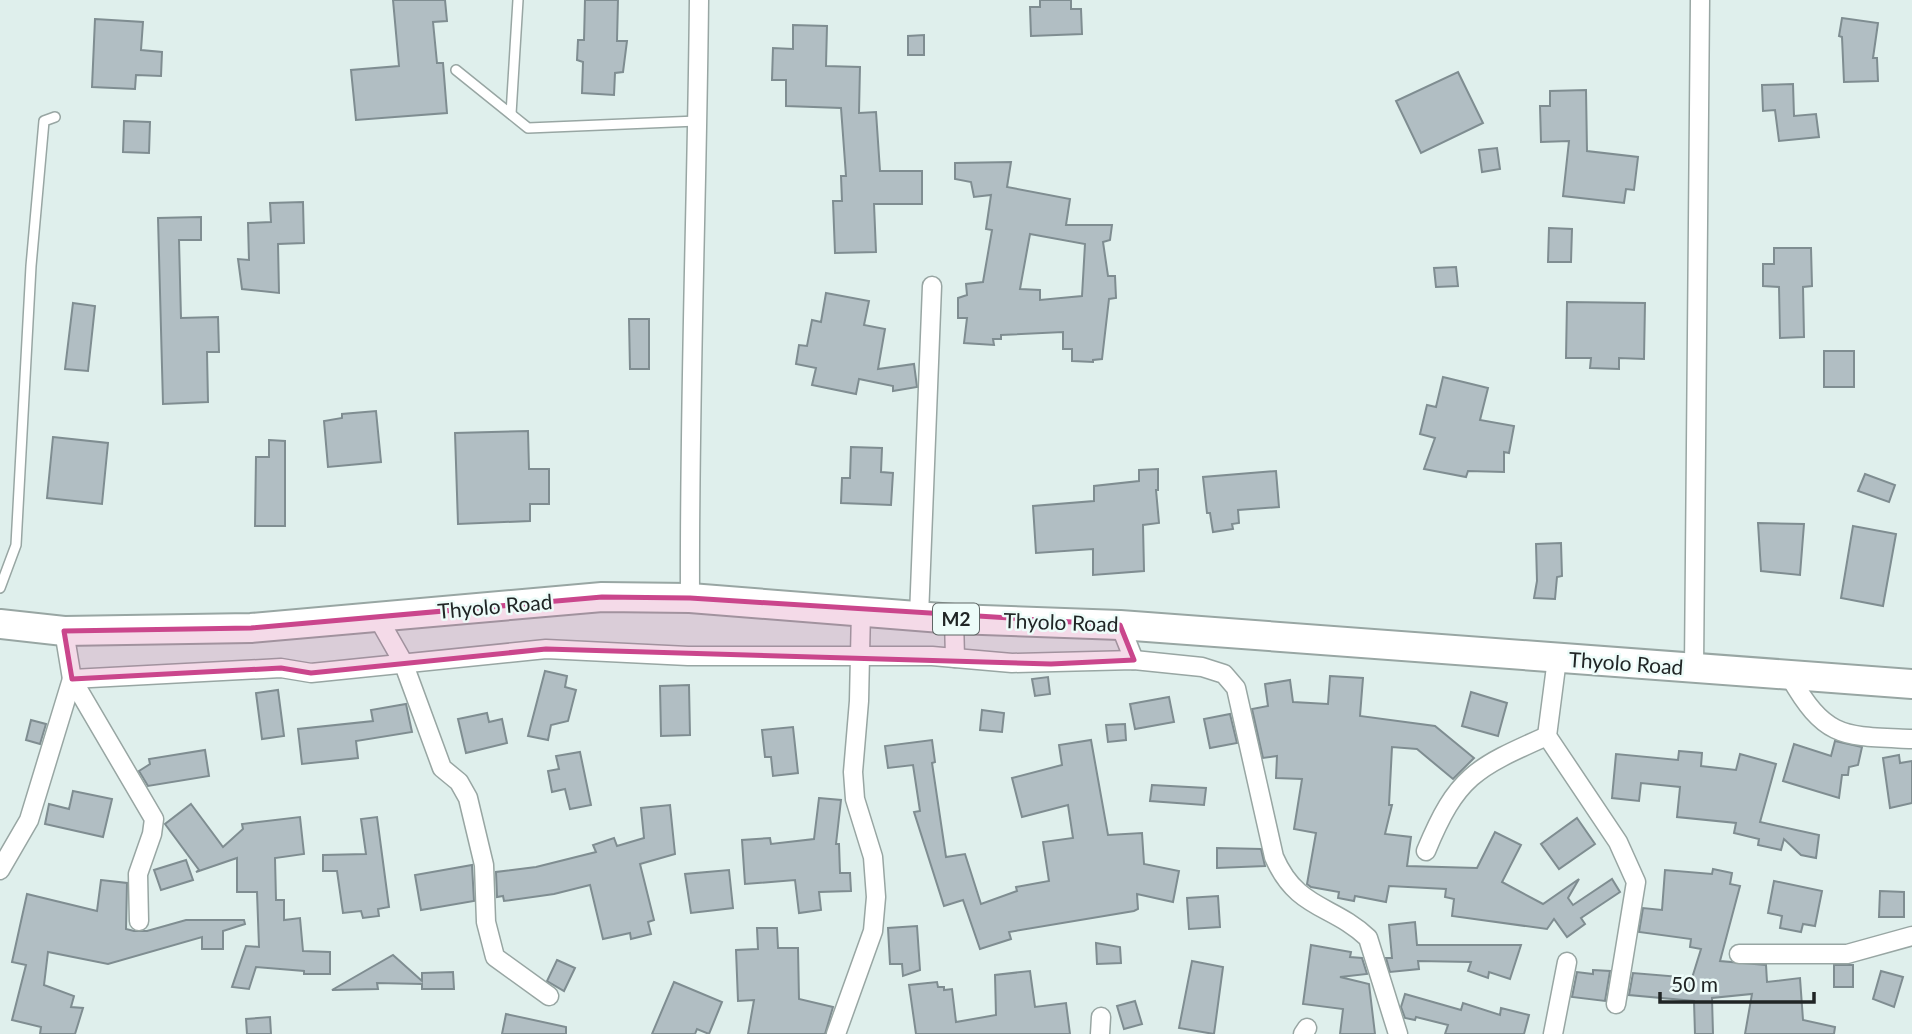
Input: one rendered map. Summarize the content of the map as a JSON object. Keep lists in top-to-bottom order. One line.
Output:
{"streets":{"highway":["Thyolo Road","M2"]},"scale_bar":"50 m"}
